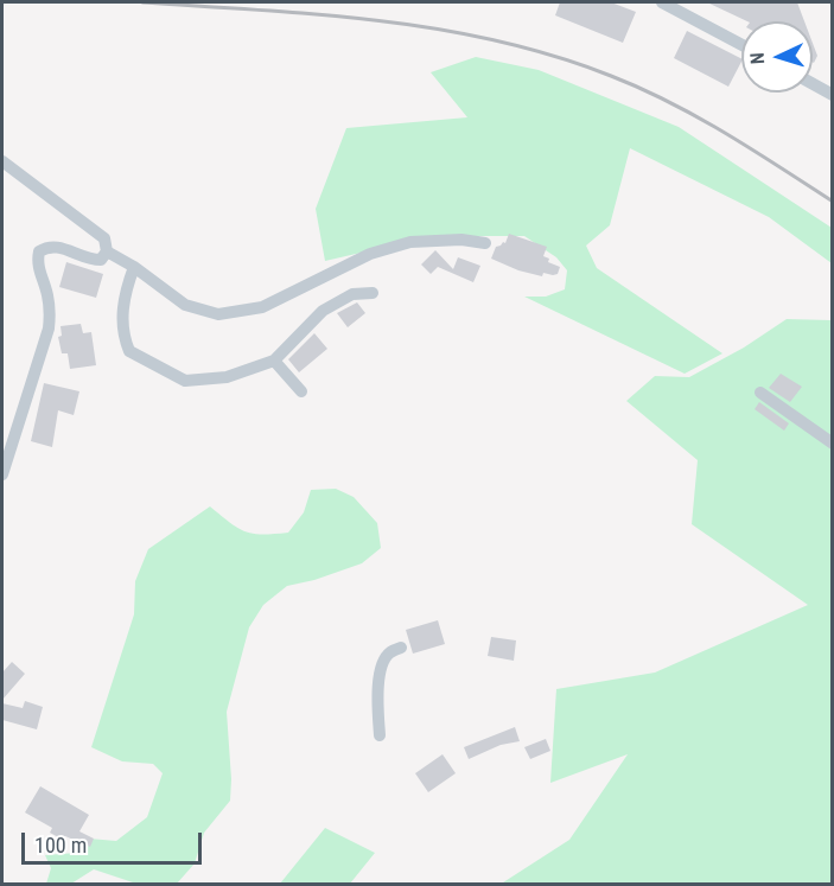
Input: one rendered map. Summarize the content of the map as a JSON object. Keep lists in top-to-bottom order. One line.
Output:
{"scale_bar":"100 m","north":"left"}
